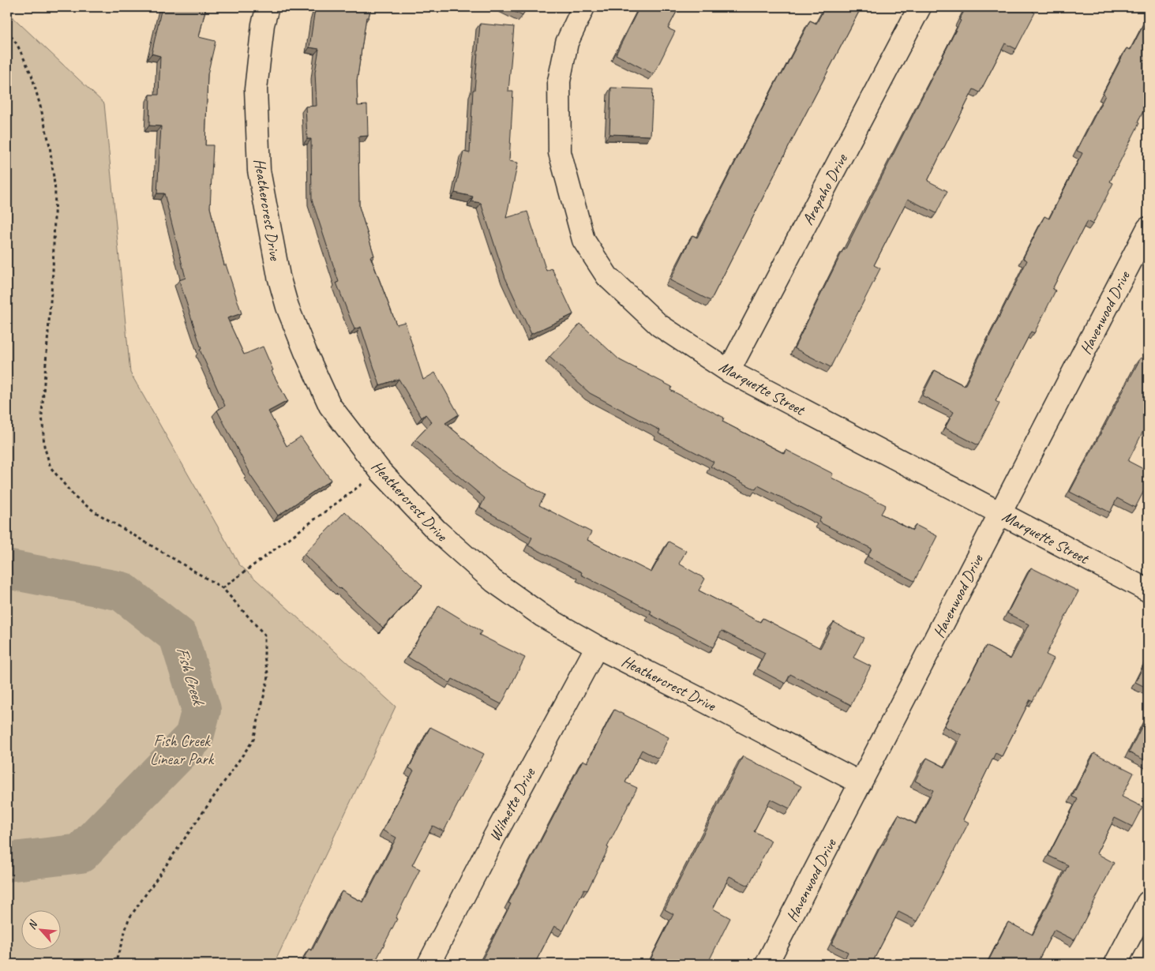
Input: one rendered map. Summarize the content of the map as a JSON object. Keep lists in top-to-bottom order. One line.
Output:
{"streets":{"street":["Arapaho Drive","Heathercrest Drive","Havenwood Drive","Marquette Street","Wilmette Drive"]},"crossings":[["Arapaho Drive","Marquette Street"],["Heathercrest Drive","Havenwood Drive"],["Heathercrest Drive","Wilmette Drive"],["Havenwood Drive","Marquette Street"]],"water":["Fish Creek"],"parks":["Fish Creek Linear Park"],"north":"top left"}
